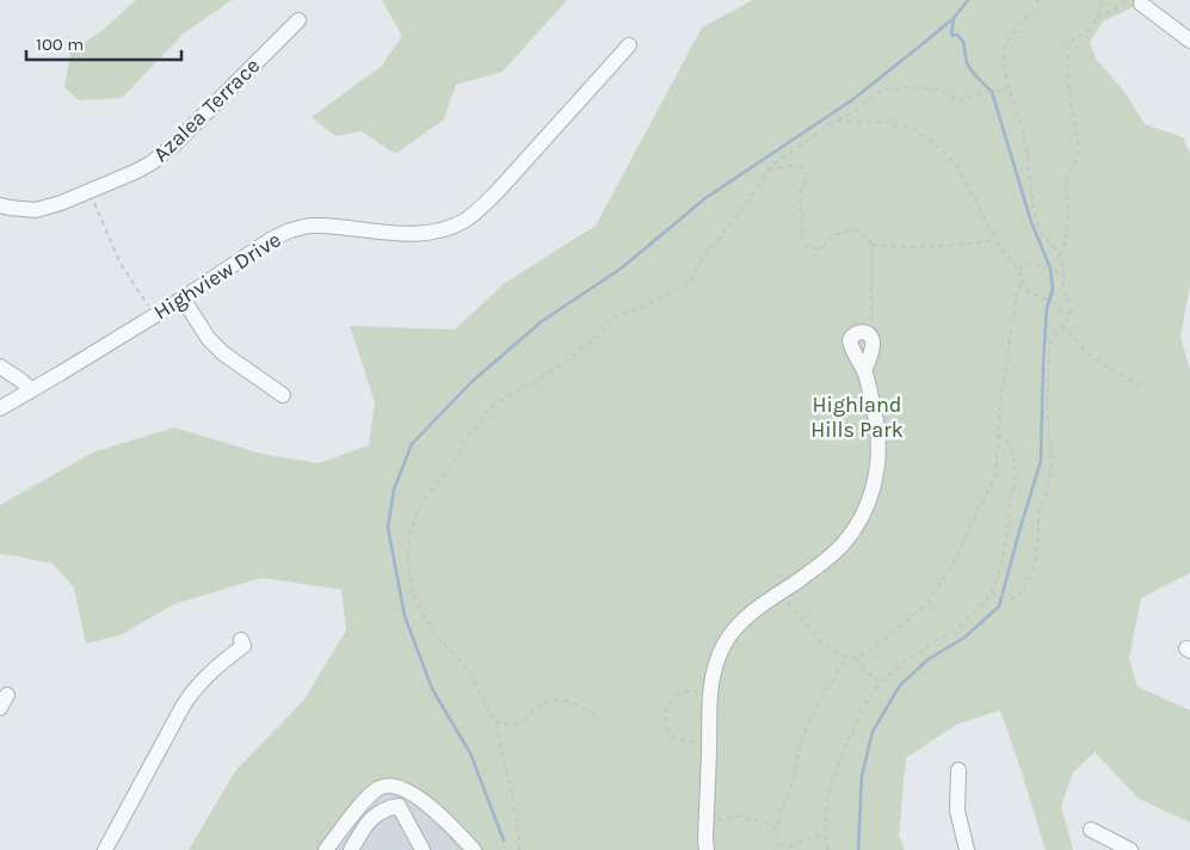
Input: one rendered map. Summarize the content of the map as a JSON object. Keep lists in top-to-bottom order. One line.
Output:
{"streets":{"street":["Azalea Terrace","Highview Drive"]},"parks":["Highland Hills Park"],"scale_bar":"100 m"}
